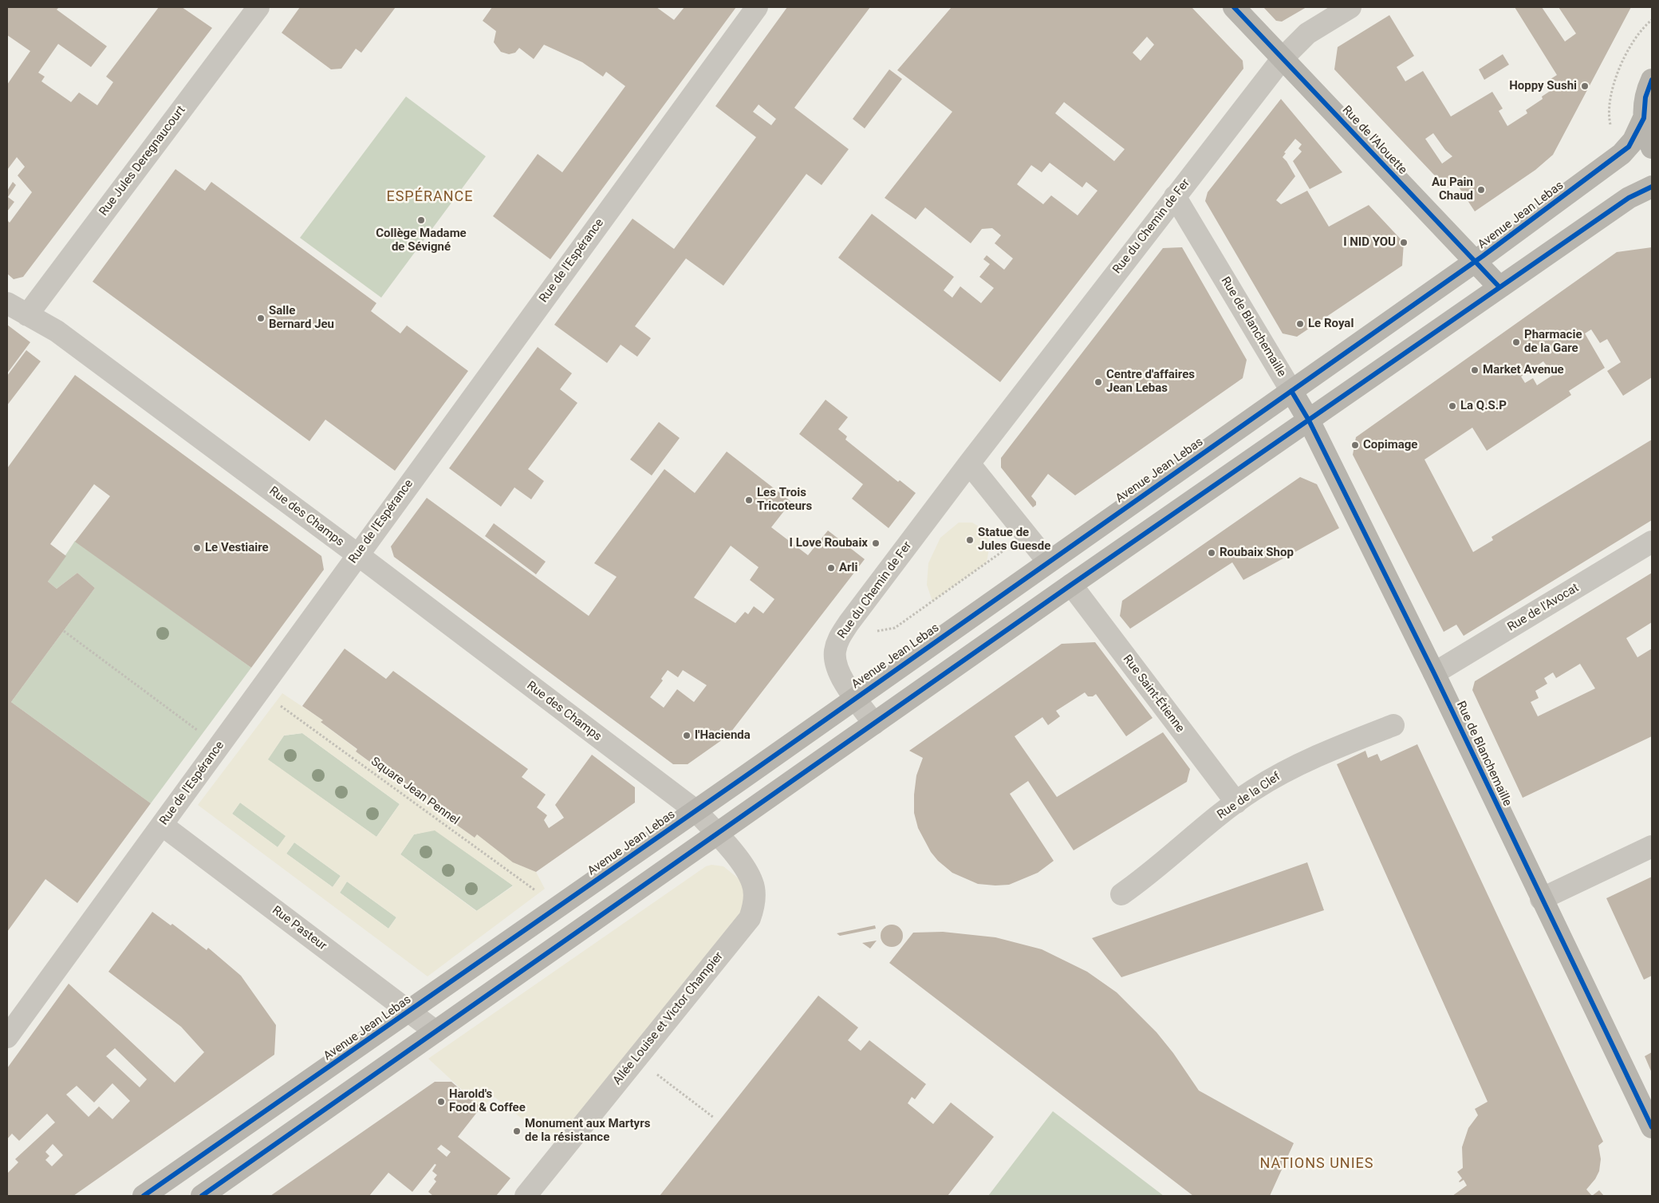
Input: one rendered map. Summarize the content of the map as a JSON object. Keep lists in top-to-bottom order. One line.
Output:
{"streets":{"main road":["Rue de l'Alouette","Avenue Jean Lebas","Rue de Blanchemaille"],"street":["Rue Jules Deregnaucourt","Rue du Chemin de Fer","Rue de l'Espérance","Rue des Champs","Rue de l'Avocat","Rue Saint-Étienne","Rue de la Clef","Rue Pasteur","Allée Louise et Victor Champier"],"path":["Square Jean Pennel"]},"crossings":[["Rue de l'Alouette","Avenue Jean Lebas"],["Rue de l'Alouette","Rue du Chemin de Fer"],["Rue Jules Deregnaucourt","Rue des Champs"],["Avenue Jean Lebas","Rue du Chemin de Fer"],["Avenue Jean Lebas","Rue de Blanchemaille"],["Avenue Jean Lebas","Rue des Champs"],["Avenue Jean Lebas","Square Jean Pennel"],["Avenue Jean Lebas","Rue Pasteur"],["Rue du Chemin de Fer","Rue de Blanchemaille"],["Rue de l'Espérance","Rue des Champs"],["Rue de l'Espérance","Square Jean Pennel"],["Rue de l'Espérance","Rue Pasteur"],["Rue de Blanchemaille","Rue de l'Avocat"],["Rue des Champs","Allée Louise et Victor Champier"],["Rue Saint-Étienne","Rue de la Clef"]],"districts":["ESPÉRANCE","NATIONS UNIES"],"places":["Hoppy Sushi","Au Pain Chaud","Collège Madame de Sévigné","I NID YOU","Salle Bernard Jeu","Le Royal","Pharmacie de la Gare","Market Avenue","Centre d'affaires Jean Lebas","La Q.S.P","Copimage","Les Trois Tricoteurs","Statue de Jules Guesde","I Love Roubaix","Le Vestiaire","Roubaix Shop","Arli","l'Hacienda","Harold's Food & Coffee","Monument aux Martyrs de la résistance"]}
